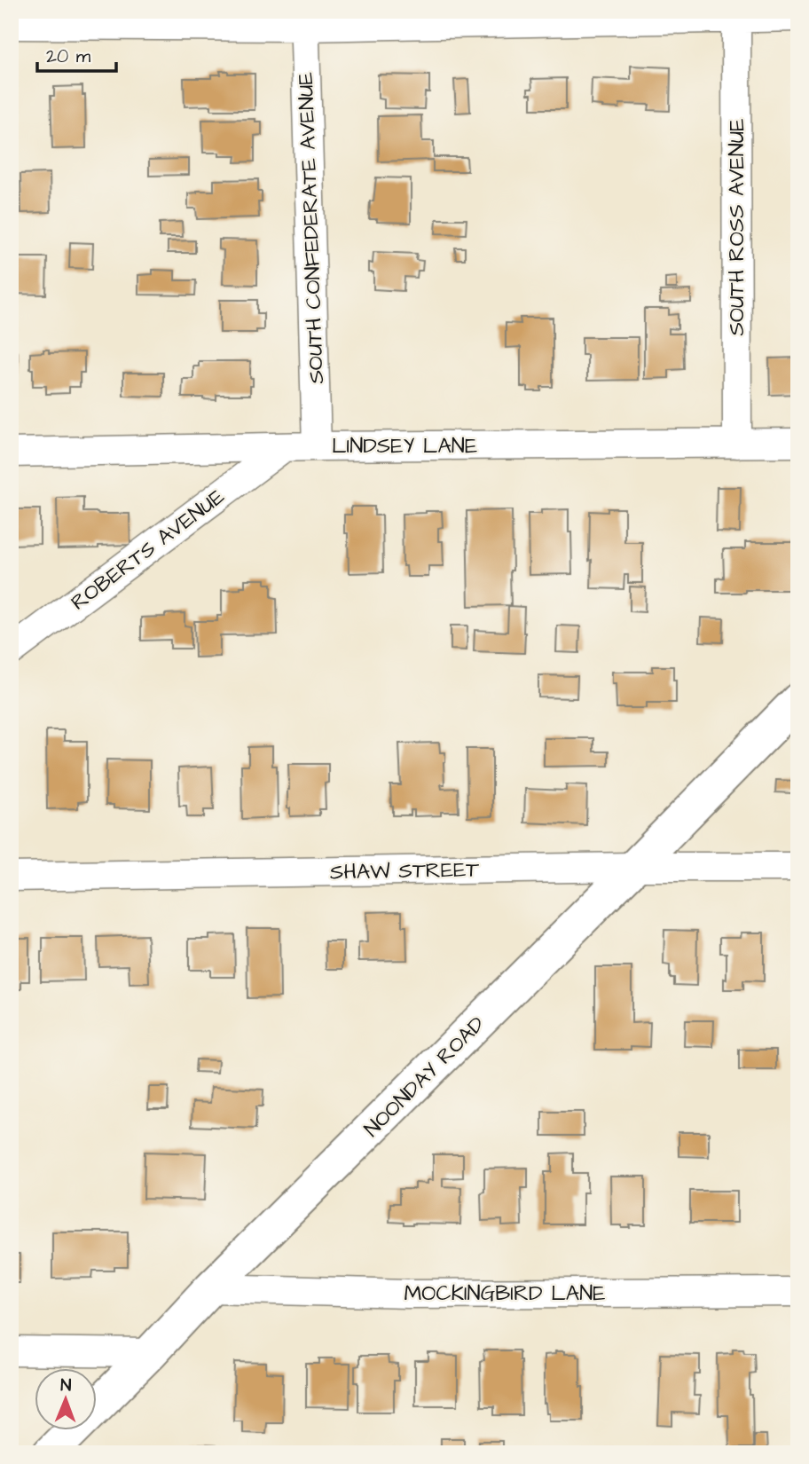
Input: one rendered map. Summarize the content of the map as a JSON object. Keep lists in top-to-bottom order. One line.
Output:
{"streets":{"street":["SOUTH ROSS AVENUE","SOUTH CONFEDERATE AVENUE","LINDSEY LANE","ROBERTS AVENUE","SHAW STREET","NOONDAY ROAD","MOCKINGBIRD LANE"]},"crossings":[["SOUTH ROSS AVENUE","LINDSEY LANE"],["SOUTH CONFEDERATE AVENUE","LINDSEY LANE"],["LINDSEY LANE","ROBERTS AVENUE"],["SHAW STREET","NOONDAY ROAD"],["NOONDAY ROAD","MOCKINGBIRD LANE"]],"scale_bar":"20 m","north":"top"}
